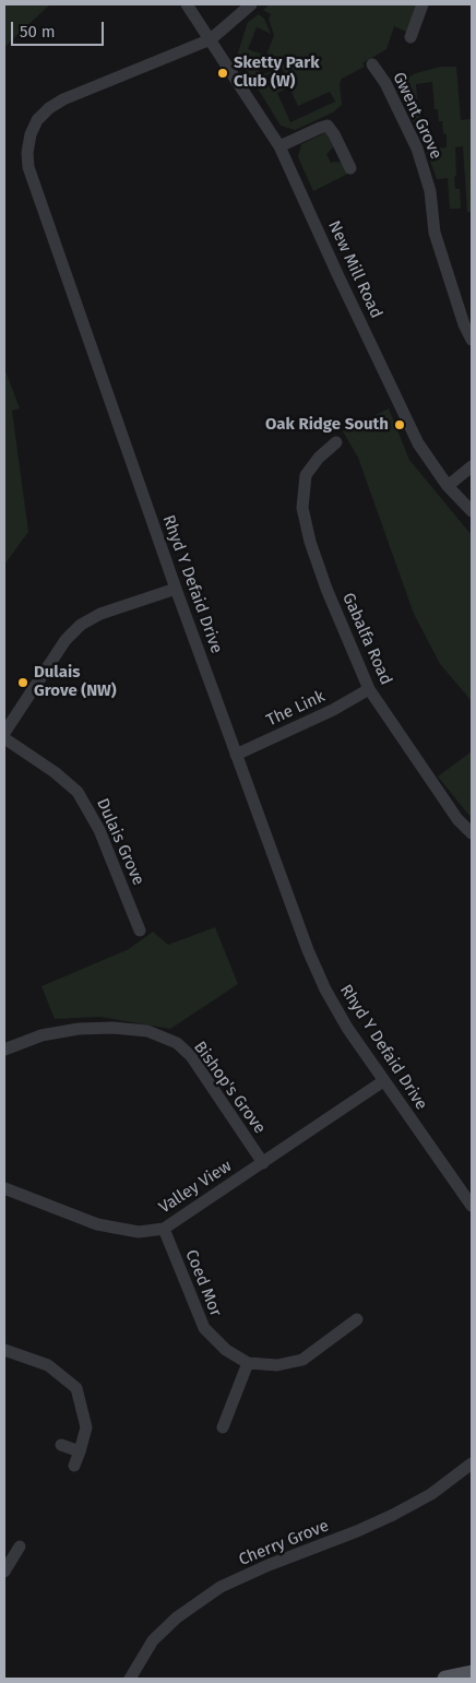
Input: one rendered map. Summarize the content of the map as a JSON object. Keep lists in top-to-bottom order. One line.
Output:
{"streets":{"street":["Gwent Grove","New Mill Road","Rhyd Y Defaid Drive","Gabalfa Road","The Link","Dulais Grove","Bishop's Grove","Valley View","Coed Mor","Cherry Grove"]},"crossings":[["New Mill Road","Rhyd Y Defaid Drive"],["Rhyd Y Defaid Drive","The Link"],["Rhyd Y Defaid Drive","Valley View"],["Gabalfa Road","The Link"],["Bishop's Grove","Valley View"],["Valley View","Coed Mor"]],"places":["Sketty Park Club (W)","Oak Ridge South","Dulais Grove (NW)"],"scale_bar":"50 m"}
